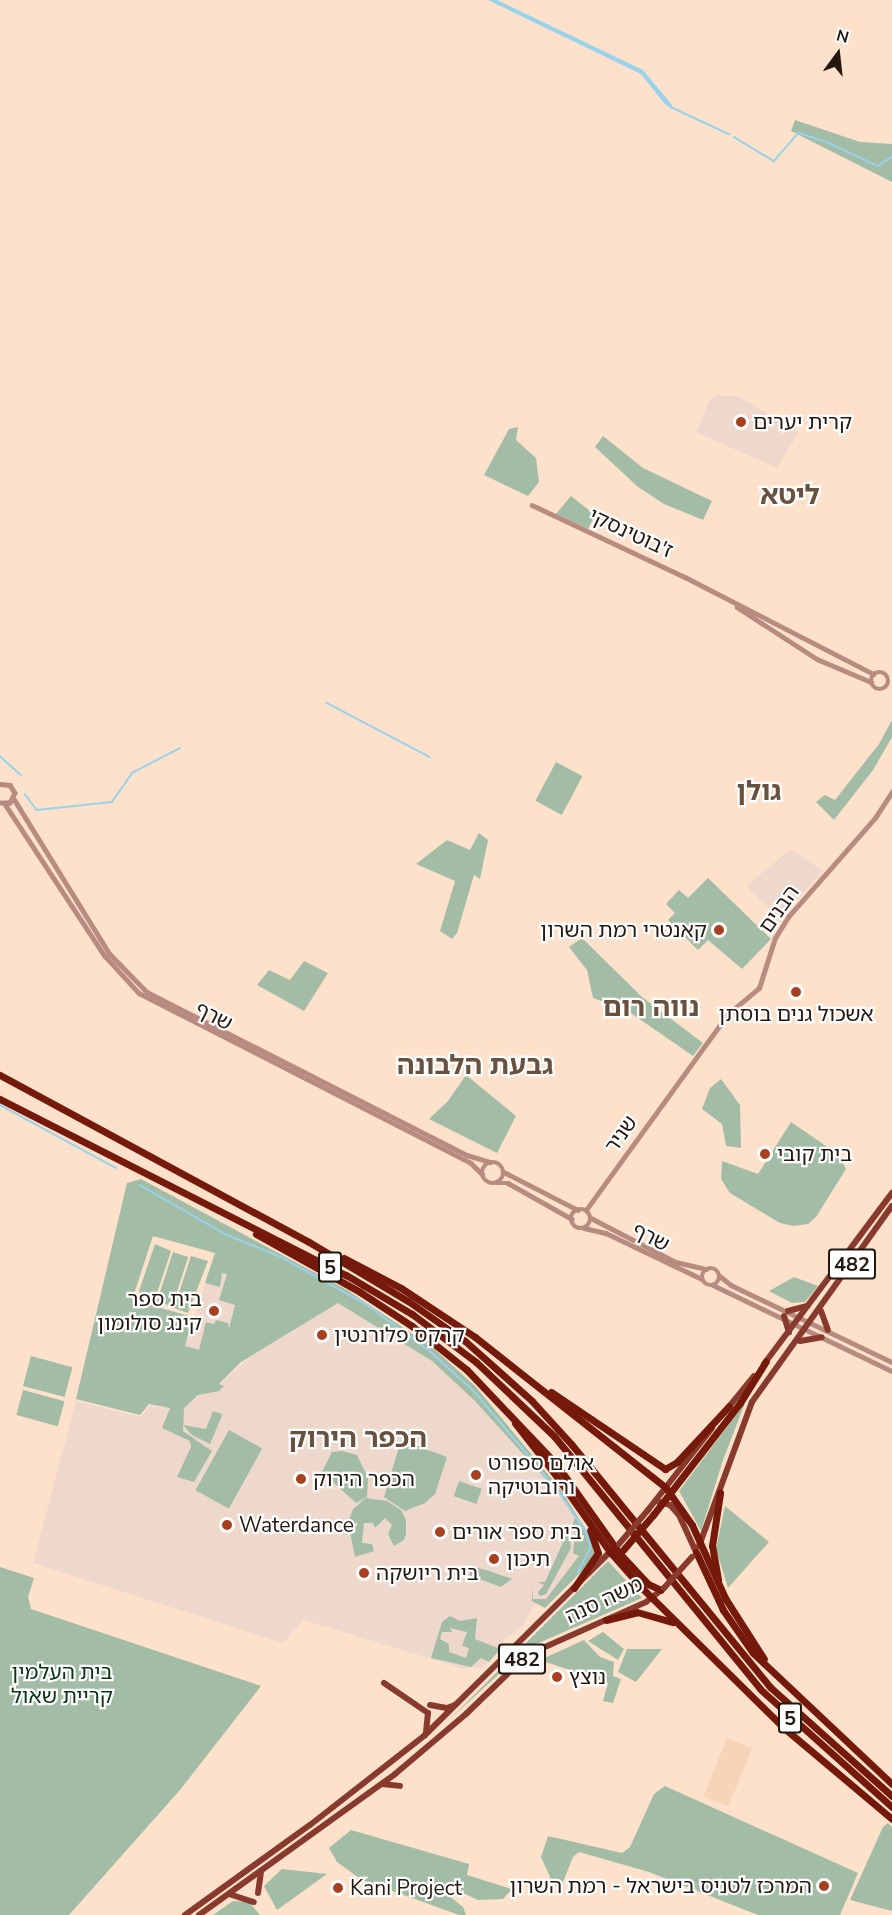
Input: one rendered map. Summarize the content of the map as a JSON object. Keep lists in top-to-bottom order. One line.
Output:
{"streets":{"highway":["5"],"main road":["482","משה סנה"],"street":["ז'בוטינסקי","הבנים","שרף","שניר"]},"crossings":[["הבנים","שניר"],["שרף","שניר"],["482","משה סנה"]],"districts":["ליטא","גולן","נווה רום","גבעת הלבונה","הכפר הירוק"],"parks":["בית העלמין קריית שאול"],"places":["קרית יערים","קאנטרי רמת השרון","אשכול גנים בוסתן","בית קובי","בית ספר קינג סולומון","קרקס פלורנטין","אולם ספורט ורובוטיקה","הכפר הירוק","Waterdance","בית ספר אורים","תיכון","בית ריושקה","נוצץ","המרכז לטניס בישראל - רמת השרון","Kani Project"],"north":"top"}
